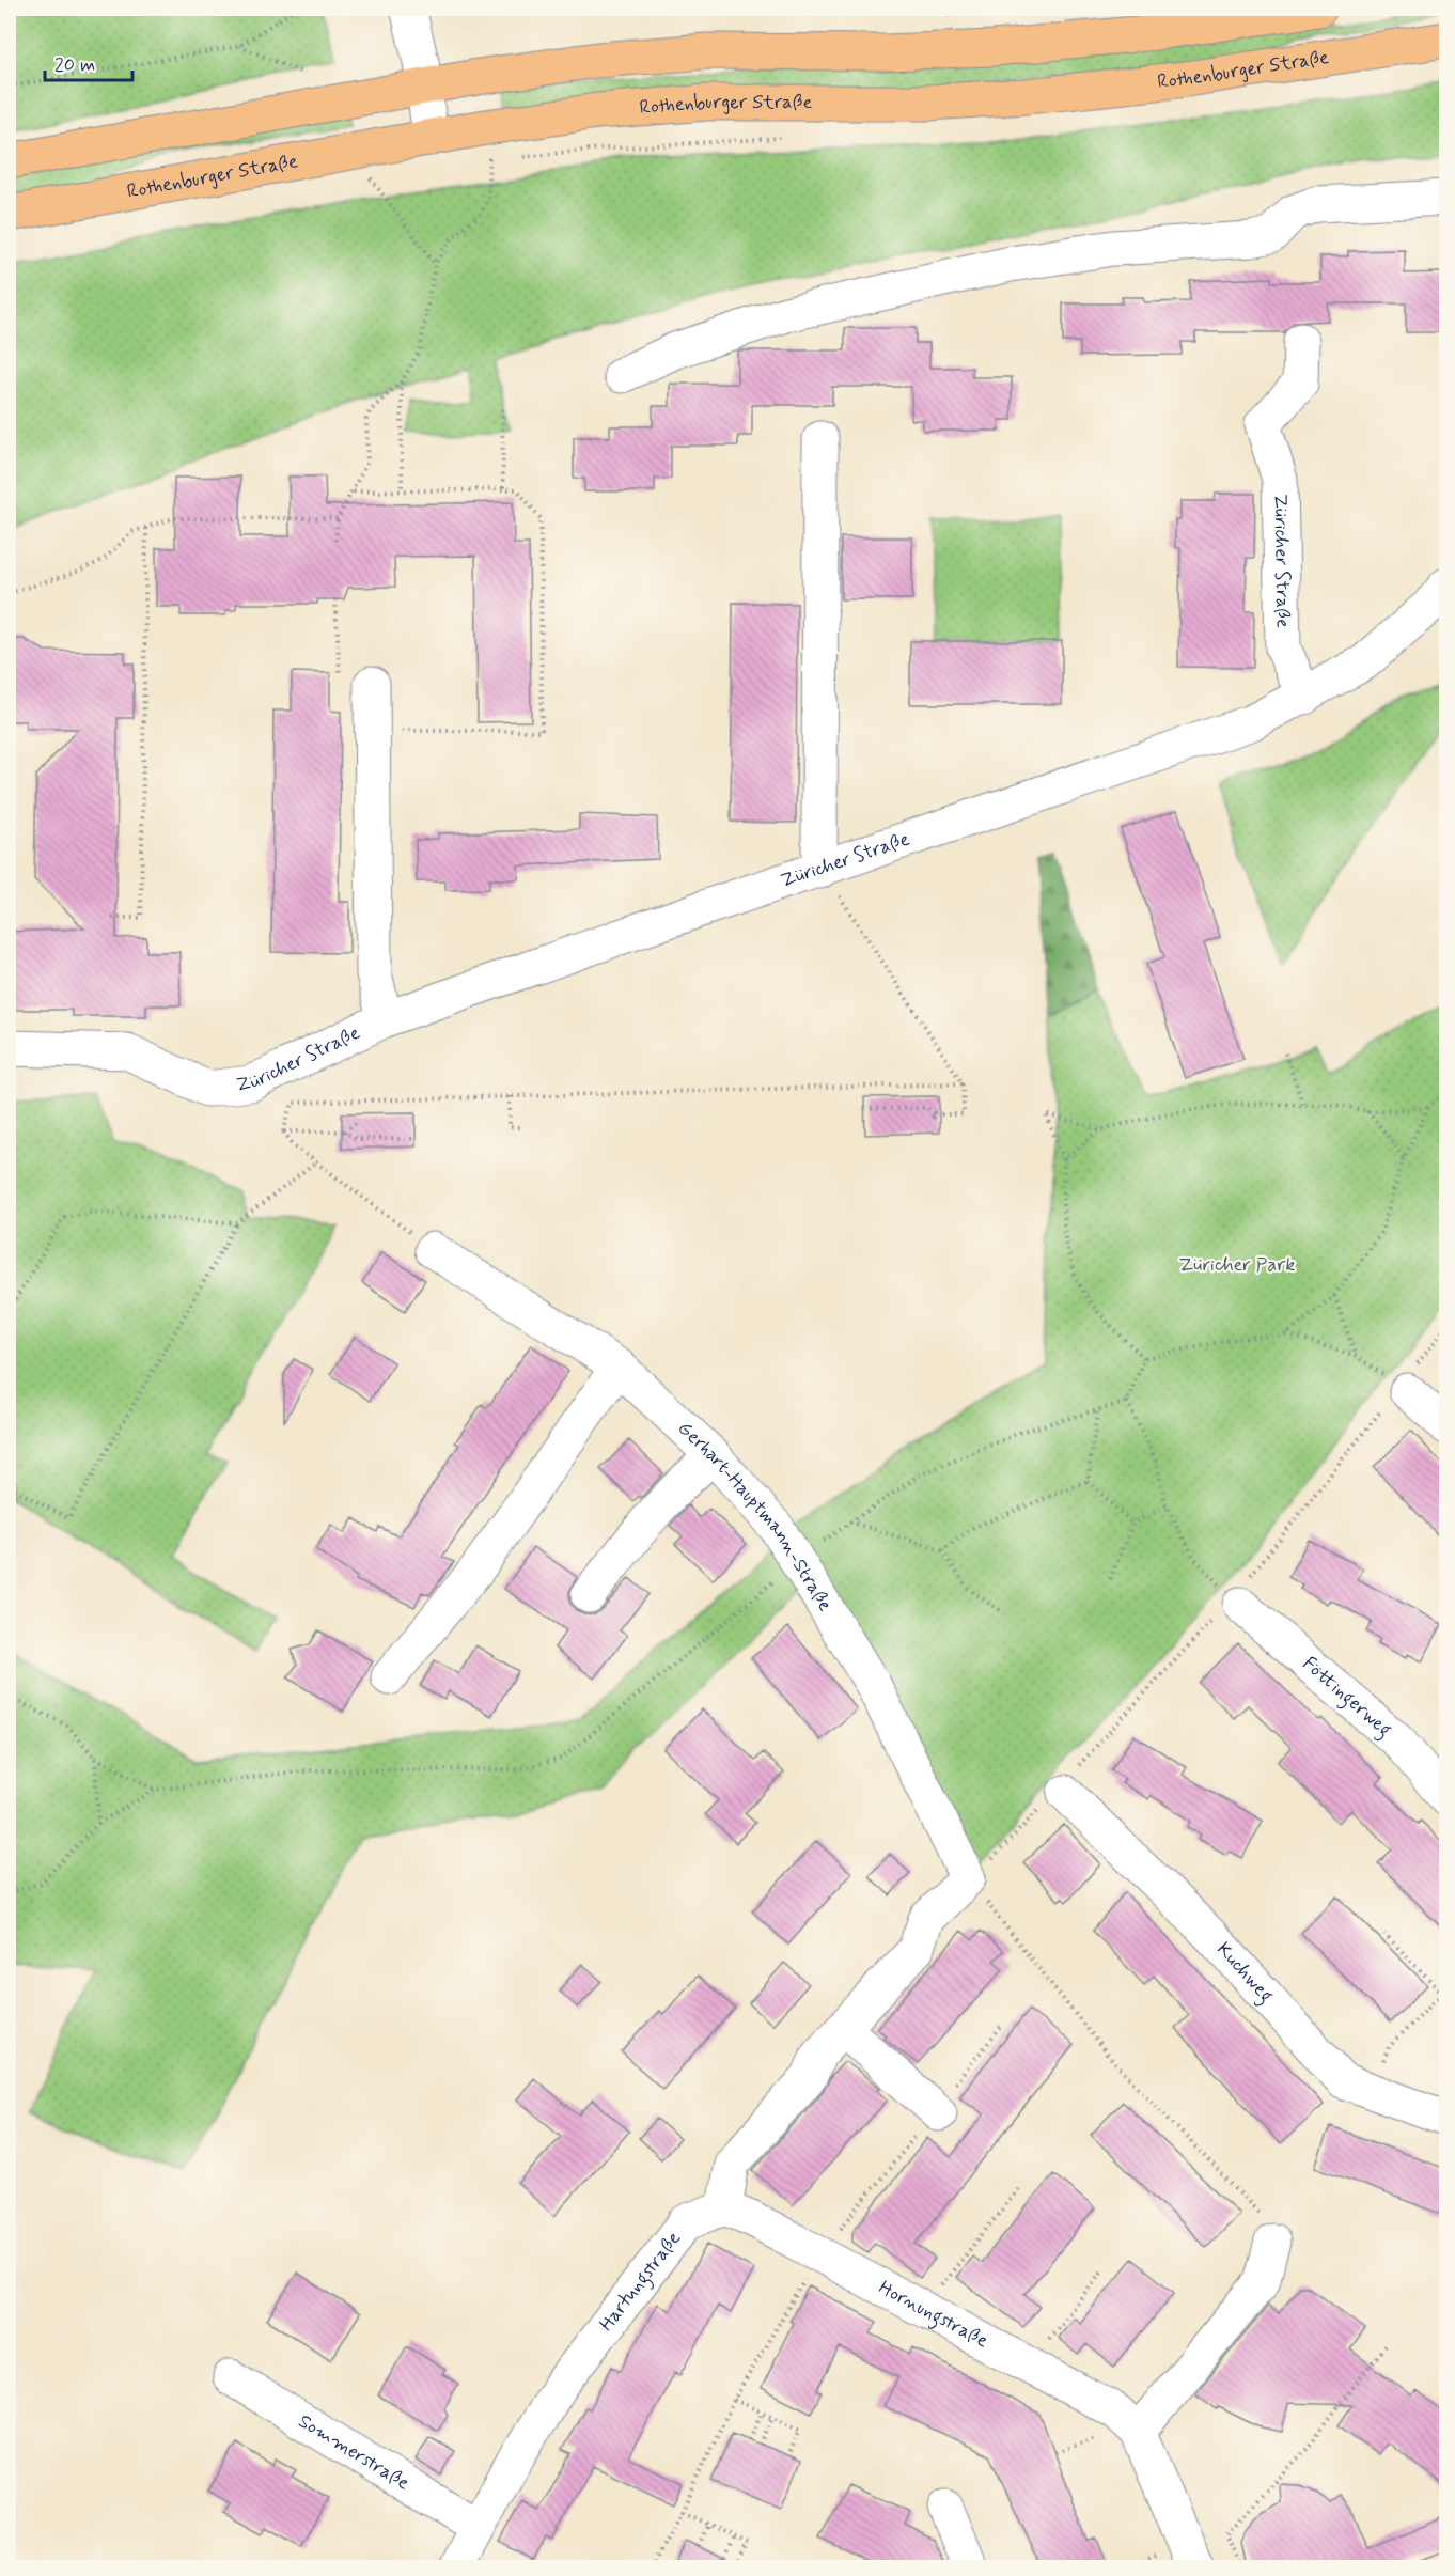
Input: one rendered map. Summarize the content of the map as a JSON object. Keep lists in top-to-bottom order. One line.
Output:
{"streets":{"main road":["Rothenburger Straße"],"street":["Züricher Straße","Gerhart-Hauptmann-Straße","Föttingerweg","Kuchweg","Hartungstraße","Hornungstraße","Sommerstraße"]},"crossings":[["Hartungstraße","Hornungstraße"],["Hartungstraße","Sommerstraße"]],"parks":["Züricher Park"],"scale_bar":"20 m"}
